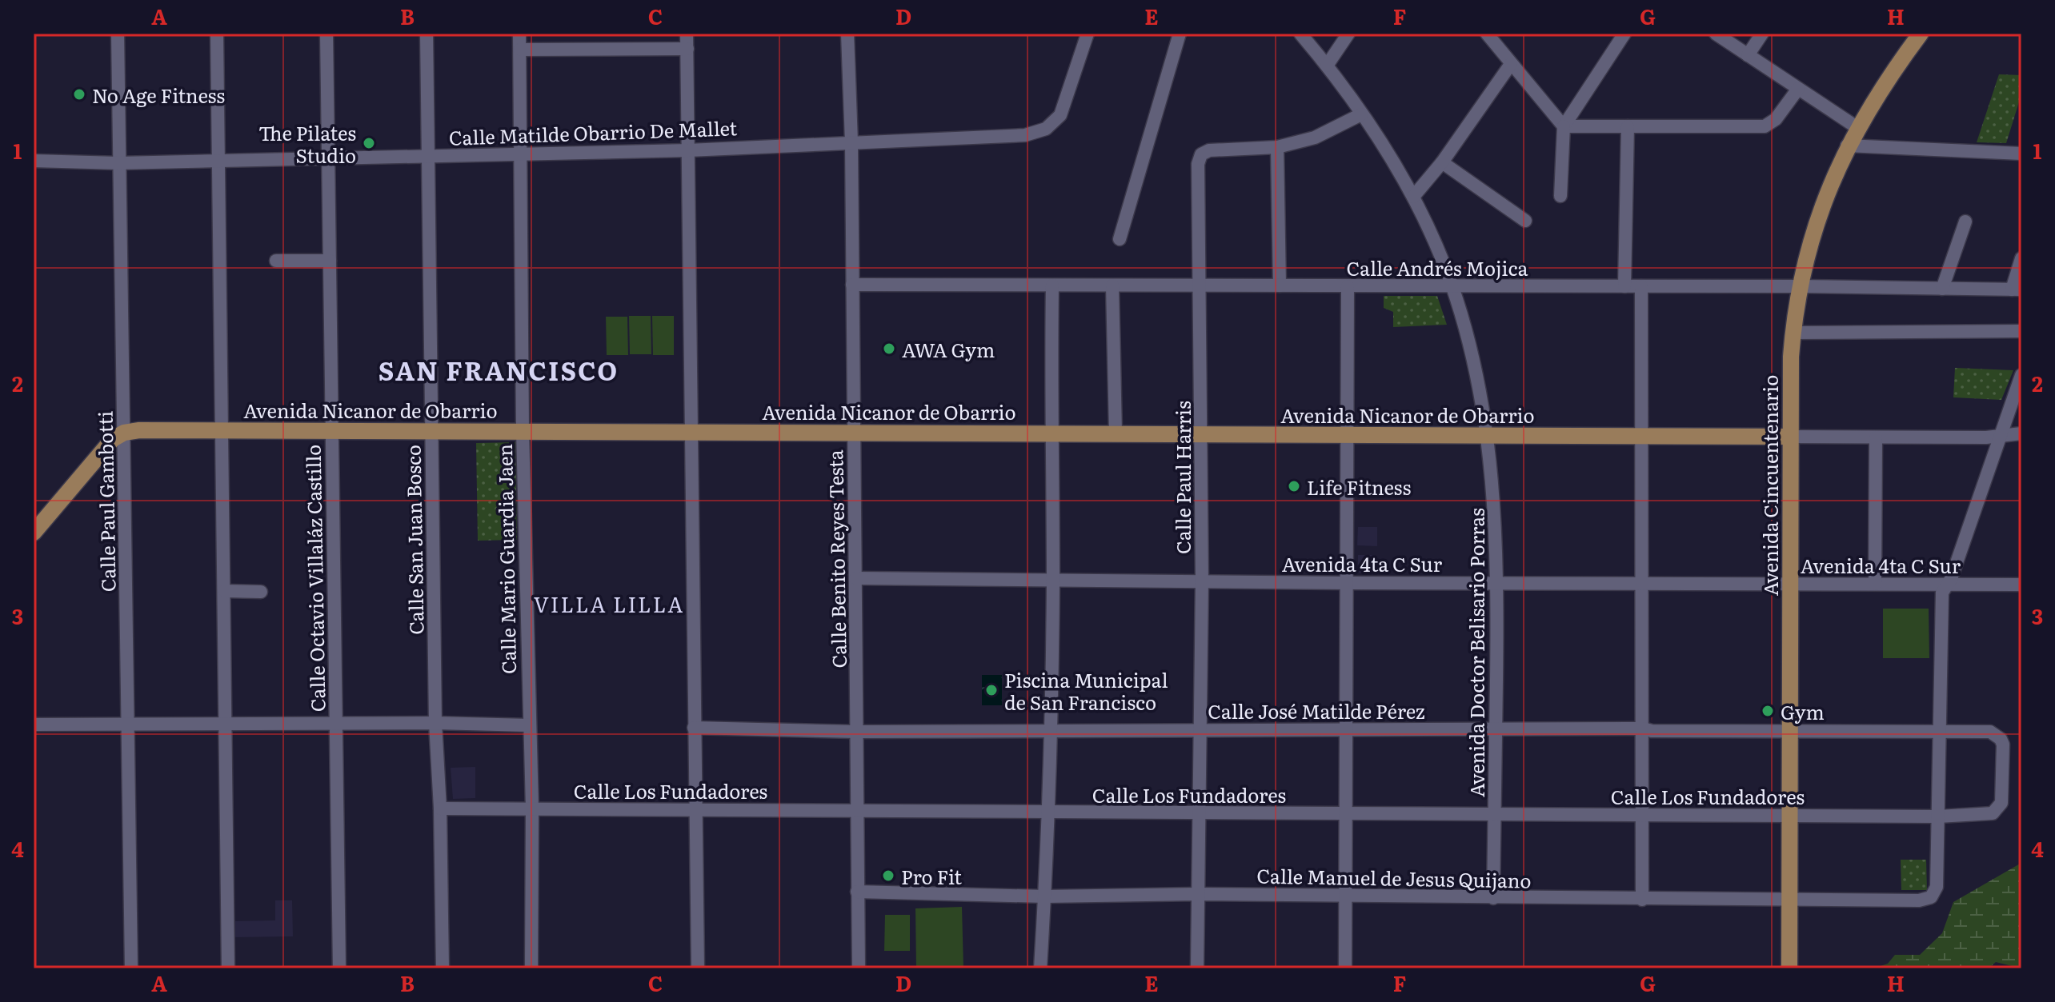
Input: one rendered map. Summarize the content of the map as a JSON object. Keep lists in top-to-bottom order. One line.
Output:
{"streets":{"main road":["Avenida Nicanor de Obarrio","Avenida Cincuentenario"],"street":["Calle Matilde Obarrio De Mallet","Calle Andrés Mojica","Calle Paul Harris","Calle Paul Gambotti","Calle San Juan Bosco","Calle Mario Guardia Jaen","Calle Benito Reyes Testa","Avenida 4ta C Sur","Calle Octavio Villaláz Castillo","Avenida Doctor Belisario Porras","Calle José Matilde Pérez","Calle Los Fundadores","Calle Manuel de Jesus Quijano"]},"crossings":[["Calle Matilde Obarrio De Mallet","Calle Paul Gambotti"],["Calle Matilde Obarrio De Mallet","Calle San Juan Bosco"],["Calle Matilde Obarrio De Mallet","Calle Mario Guardia Jaen"],["Calle Matilde Obarrio De Mallet","Calle Benito Reyes Testa"],["Calle Matilde Obarrio De Mallet","Calle Octavio Villaláz Castillo"],["Calle Andrés Mojica","Calle Paul Harris"],["Calle Andrés Mojica","Avenida Cincuentenario"],["Calle Andrés Mojica","Calle Benito Reyes Testa"],["Calle Andrés Mojica","Avenida Doctor Belisario Porras"],["Avenida Nicanor de Obarrio","Calle Paul Harris"],["Avenida Nicanor de Obarrio","Avenida Cincuentenario"],["Avenida Nicanor de Obarrio","Calle Paul Gambotti"],["Avenida Nicanor de Obarrio","Calle San Juan Bosco"],["Avenida Nicanor de Obarrio","Calle Mario Guardia Jaen"],["Avenida Nicanor de Obarrio","Calle Benito Reyes Testa"],["Avenida Nicanor de Obarrio","Calle Octavio Villaláz Castillo"],["Avenida Nicanor de Obarrio","Avenida Doctor Belisario Porras"],["Calle Paul Harris","Avenida 4ta C Sur"],["Calle Paul Harris","Avenida Doctor Belisario Porras"],["Calle Paul Harris","Calle José Matilde Pérez"],["Calle Paul Harris","Calle Los Fundadores"],["Calle Paul Harris","Calle Manuel de Jesus Quijano"],["Avenida Cincuentenario","Avenida 4ta C Sur"],["Avenida Cincuentenario","Calle José Matilde Pérez"],["Avenida Cincuentenario","Calle Los Fundadores"],["Avenida Cincuentenario","Calle Manuel de Jesus Quijano"],["Calle San Juan Bosco","Calle Los Fundadores"],["Calle Mario Guardia Jaen","Calle Los Fundadores"],["Calle Benito Reyes Testa","Avenida 4ta C Sur"],["Calle Benito Reyes Testa","Calle José Matilde Pérez"],["Calle Benito Reyes Testa","Calle Los Fundadores"],["Calle Benito Reyes Testa","Calle Manuel de Jesus Quijano"],["Avenida 4ta C Sur","Avenida Doctor Belisario Porras"],["Avenida Doctor Belisario Porras","Calle José Matilde Pérez"],["Avenida Doctor Belisario Porras","Calle Los Fundadores"],["Avenida Doctor Belisario Porras","Calle Manuel de Jesus Quijano"],["Calle José Matilde Pérez","Calle Los Fundadores"],["Calle Los Fundadores","Calle Manuel de Jesus Quijano"]],"districts":["SAN FRANCISCO","VILLA LILLA"],"places":["No Age Fitness","The Pilates Studio","AWA Gym","Life Fitness","Piscina Municipal de San Francisco","Gym","Pro Fit"],"grid":{"columns":["A","B","C","D","E","F","G","H"],"rows":["1","2","3","4"]}}
